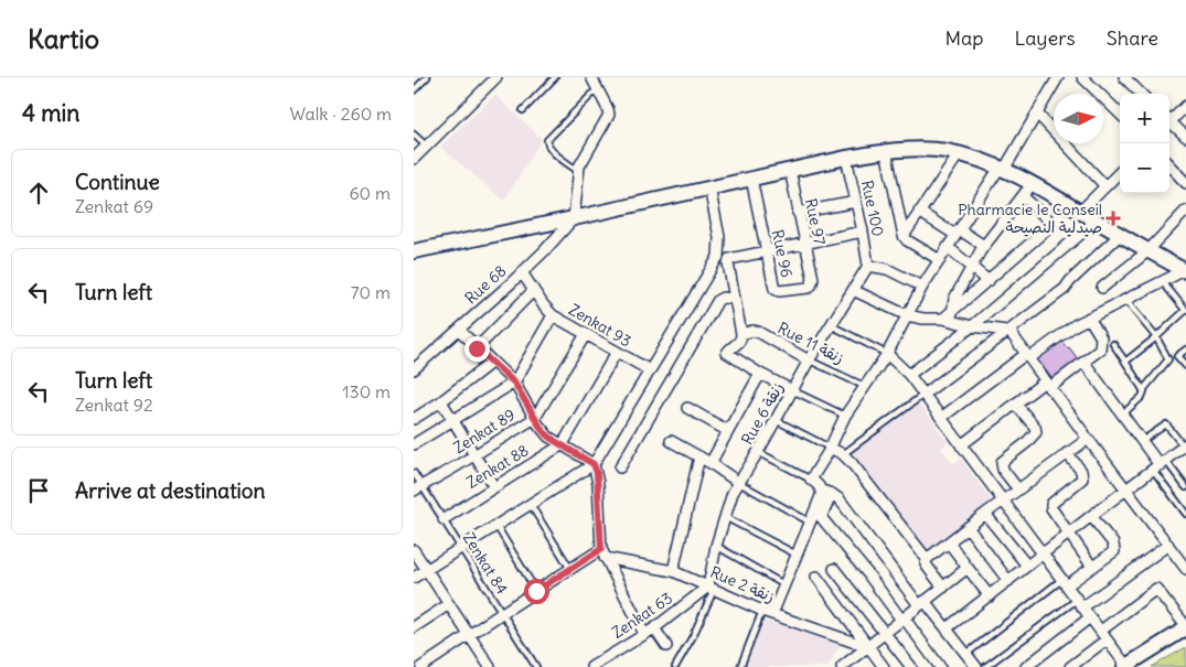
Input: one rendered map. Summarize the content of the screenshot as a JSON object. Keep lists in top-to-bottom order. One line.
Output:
{"streets":{"street":["Rue 100","Rue 97","Rue 96","Rue 68","Zenkat 93","Rue 11 زنقة","Rue 6 زنقة","Zenkat 89","Zenkat 88","Rue 2 زنقة","Zenkat 63"],"lane":["Zenkat 84"]},"crossings":[["Rue 100","Rue 6 زنقة"],["Rue 97","Rue 96"],["Rue 68","Zenkat 93"],["Zenkat 93","Zenkat 89"],["Zenkat 93","Zenkat 88"],["Rue 11 زنقة","Rue 6 زنقة"],["Rue 6 زنقة","Rue 2 زنقة"],["Rue 6 زنقة","Zenkat 63"],["Zenkat 89","Zenkat 84"],["Zenkat 88","Zenkat 84"],["Rue 2 زنقة","Zenkat 63"]],"places":{"health":["Pharmacie le Conseil صيدلية النصيحة"]},"north":"right","page":{"header":"Kartio","nav":["Map","Layers","Share"],"heading":["4 min","Walk · 260 m"],"map_buttons":["+","−"],"list":[["Continue","Zenkat 69","60 m"],["Turn left","70 m"],["Turn left","Zenkat 92","130 m"],"Arrive at destination"]}}
